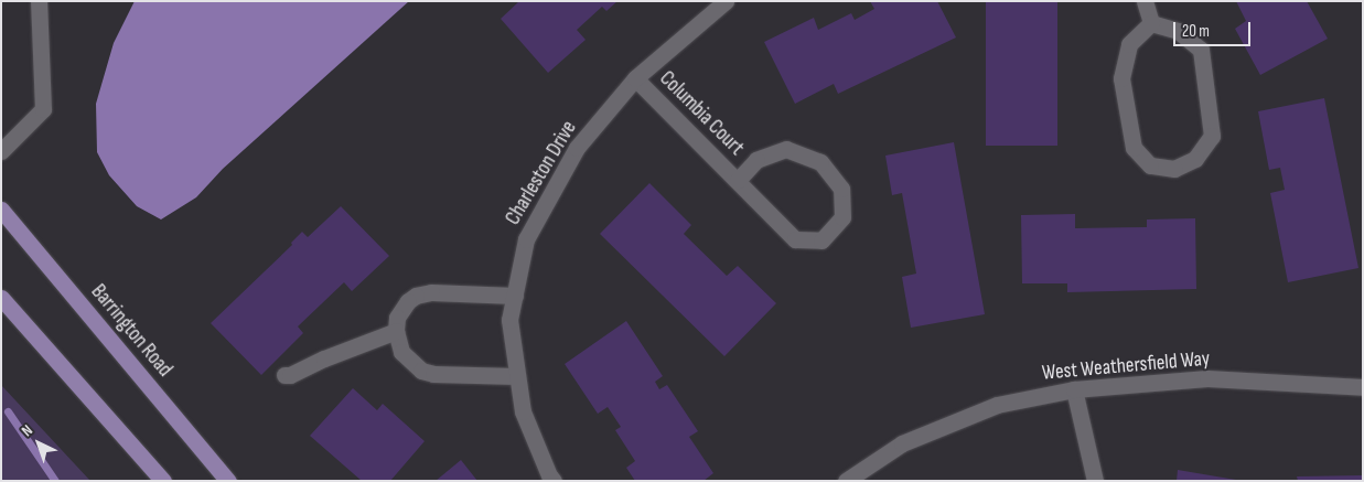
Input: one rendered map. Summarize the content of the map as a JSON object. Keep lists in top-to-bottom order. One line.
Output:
{"streets":{"main road":["Barrington Road"],"street":["Columbia Court","Charleston Drive","West Weathersfield Way"]},"crossings":[["Columbia Court","Charleston Drive"]],"scale_bar":"20 m","north":"top left"}
